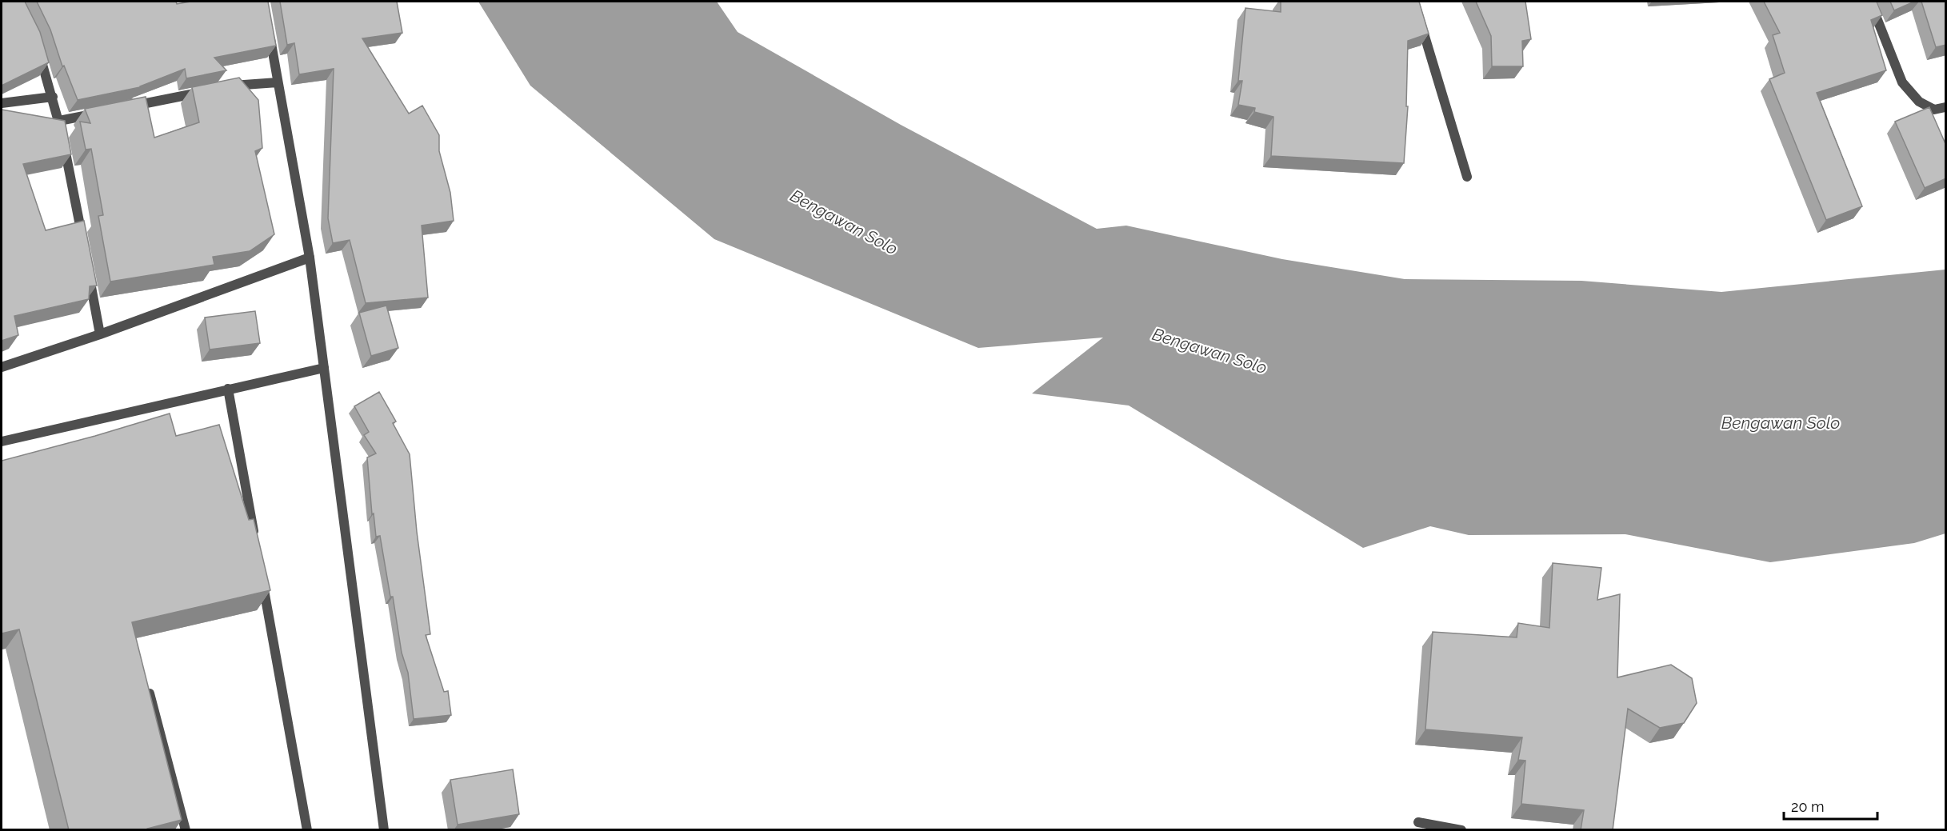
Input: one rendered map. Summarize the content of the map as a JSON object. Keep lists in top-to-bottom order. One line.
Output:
{"water":["Bengawan Solo"],"scale_bar":"20 m"}
